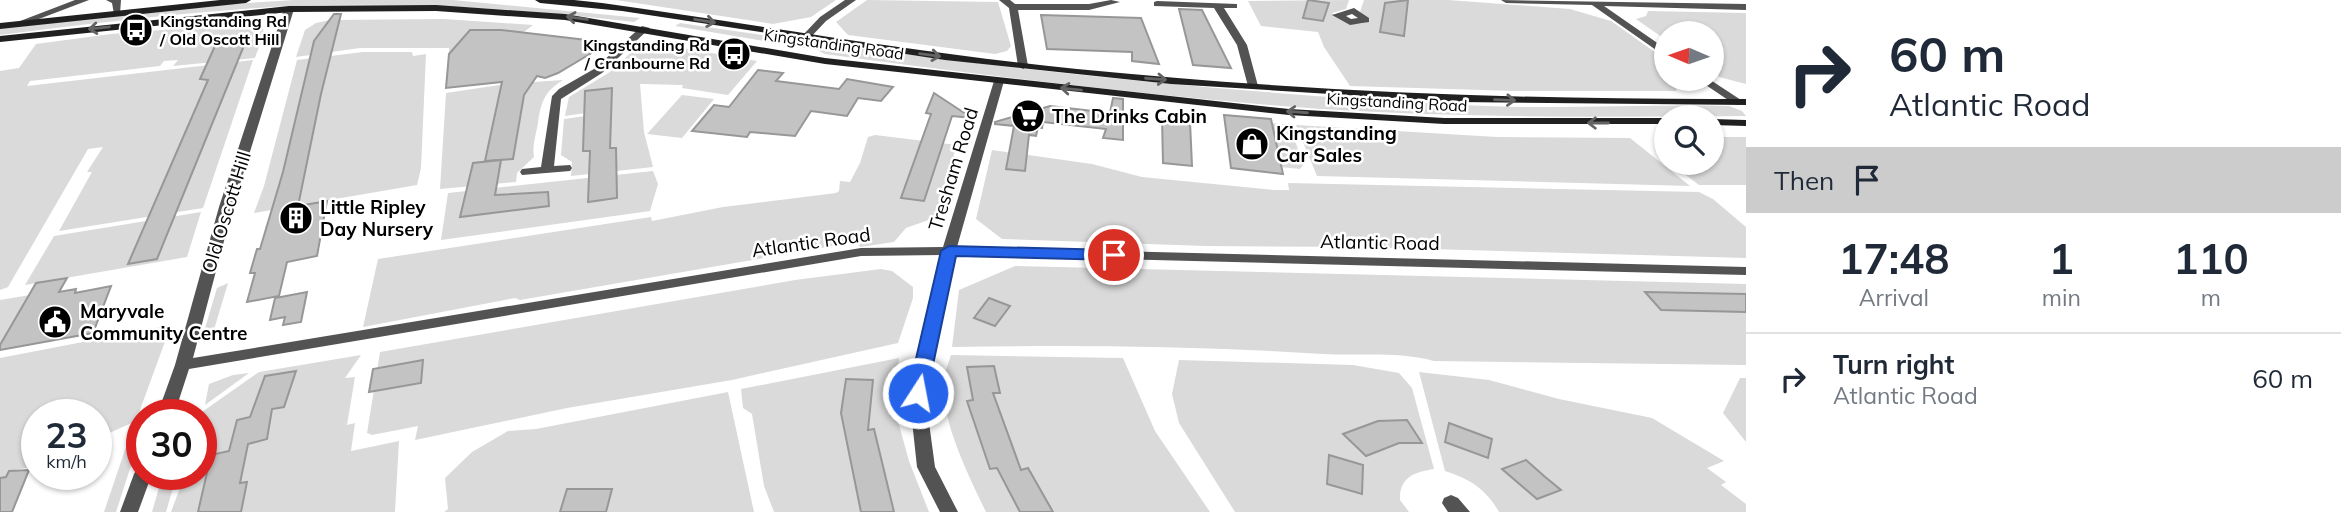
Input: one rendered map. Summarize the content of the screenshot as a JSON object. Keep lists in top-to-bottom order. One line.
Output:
{"streets":{"main road":["Kingstanding Road"],"street":["Tresham Road","Old Oscott Hill","Atlantic Road"]},"crossings":[["Kingstanding Road","Tresham Road"],["Kingstanding Road","Old Oscott Hill"],["Tresham Road","Atlantic Road"],["Old Oscott Hill","Atlantic Road"]],"places":{"bus stop":["Kingstanding Rd / Old Oscott Hill","Kingstanding Rd / Cranbourne Rd"],"supermarket":["The Drinks Cabin"],"shop":["Kingstanding Car Sales"],"building":["Little Ripley Day Nursery"],"public building":["Maryvale Community Centre"]},"north":"left","page":{"turn":["60 m","Atlantic Road"],"then":"Then","eta":["17:48","Arrival","1","min","110","m"],"list":[{"name":"Turn right","note":"Atlantic Road","value":"60 m"}],"speed":"23 km/h","limit":"30"}}
